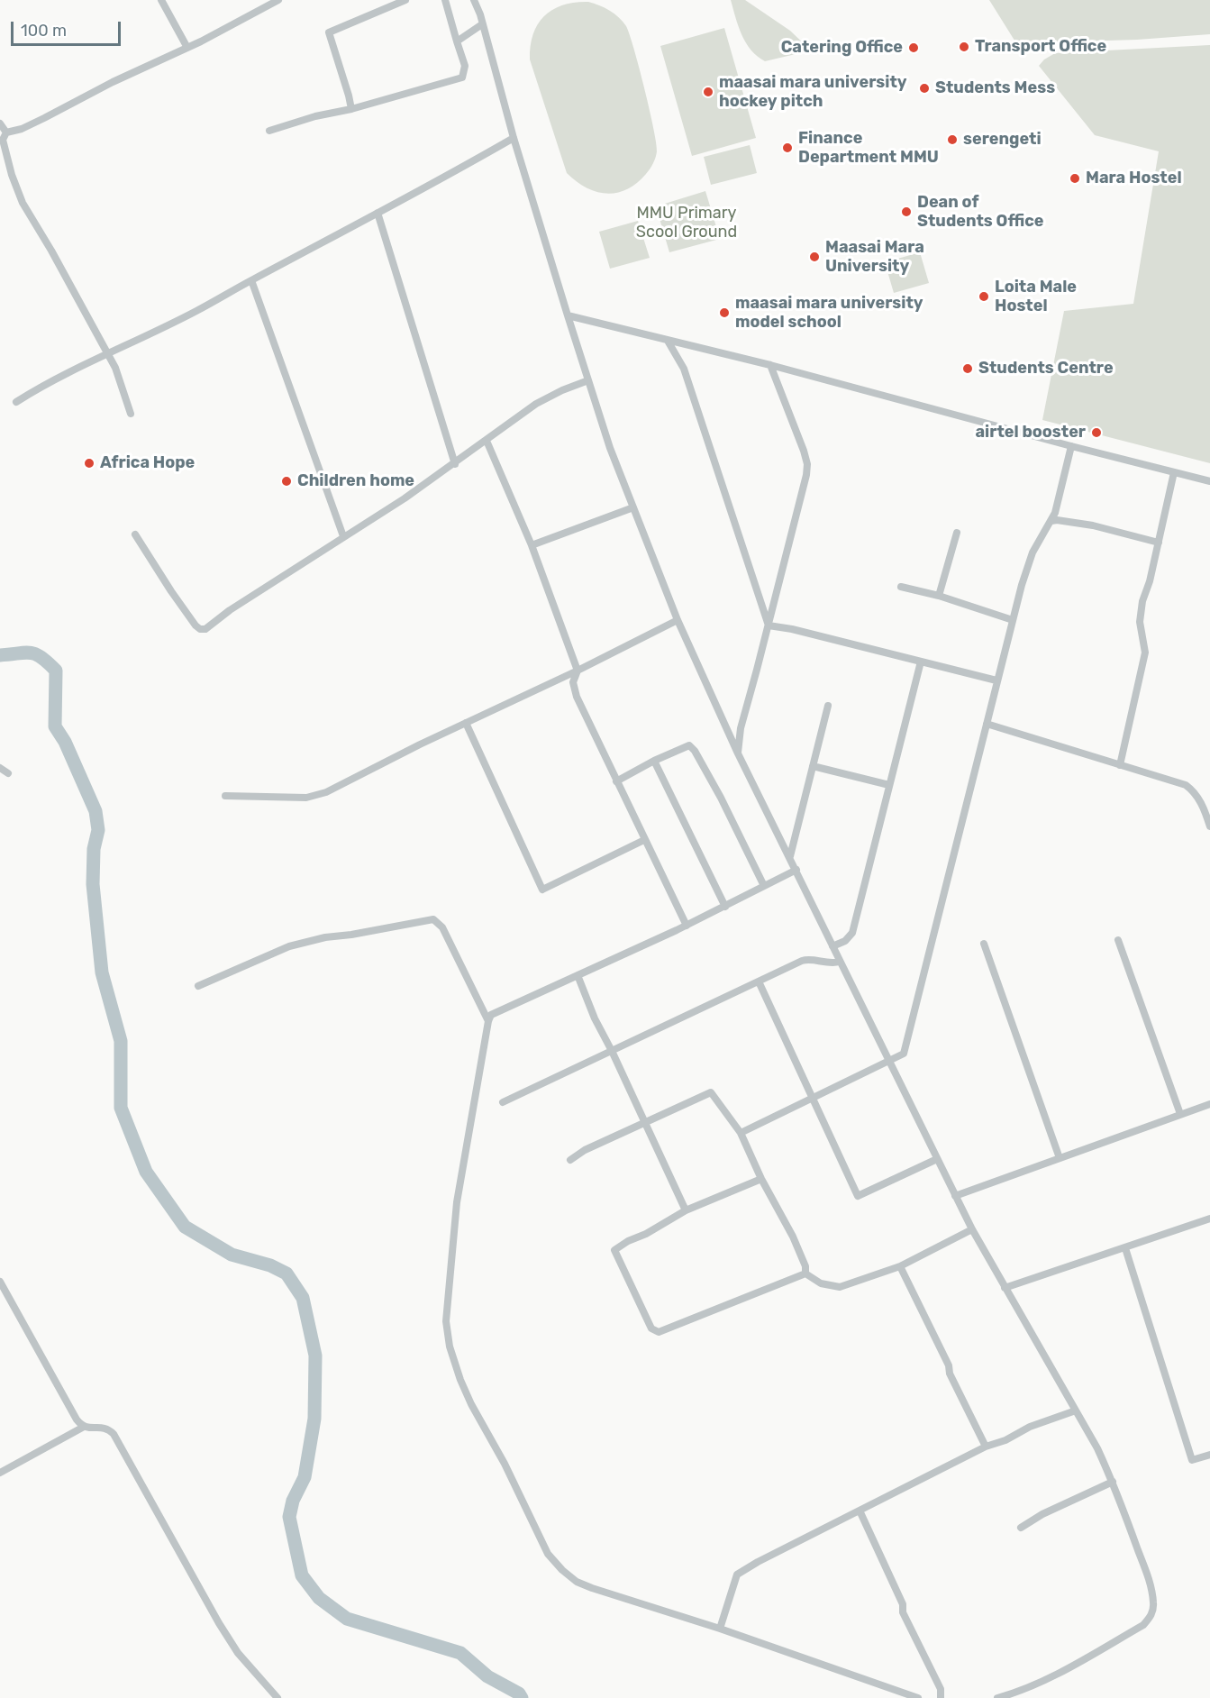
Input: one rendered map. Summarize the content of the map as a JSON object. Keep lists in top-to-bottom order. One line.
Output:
{"parks":["MMU Primary Scool Ground"],"places":["Transport Office","Catering Office","Students Mess","maasai mara university hockey pitch","serengeti","Finance Department MMU","Mara Hostel","Dean of Students Office","Maasai Mara University","Loita Male Hostel","maasai mara university model school","Students Centre","airtel booster","Africa Hope","Children home"],"scale_bar":"100 m"}
